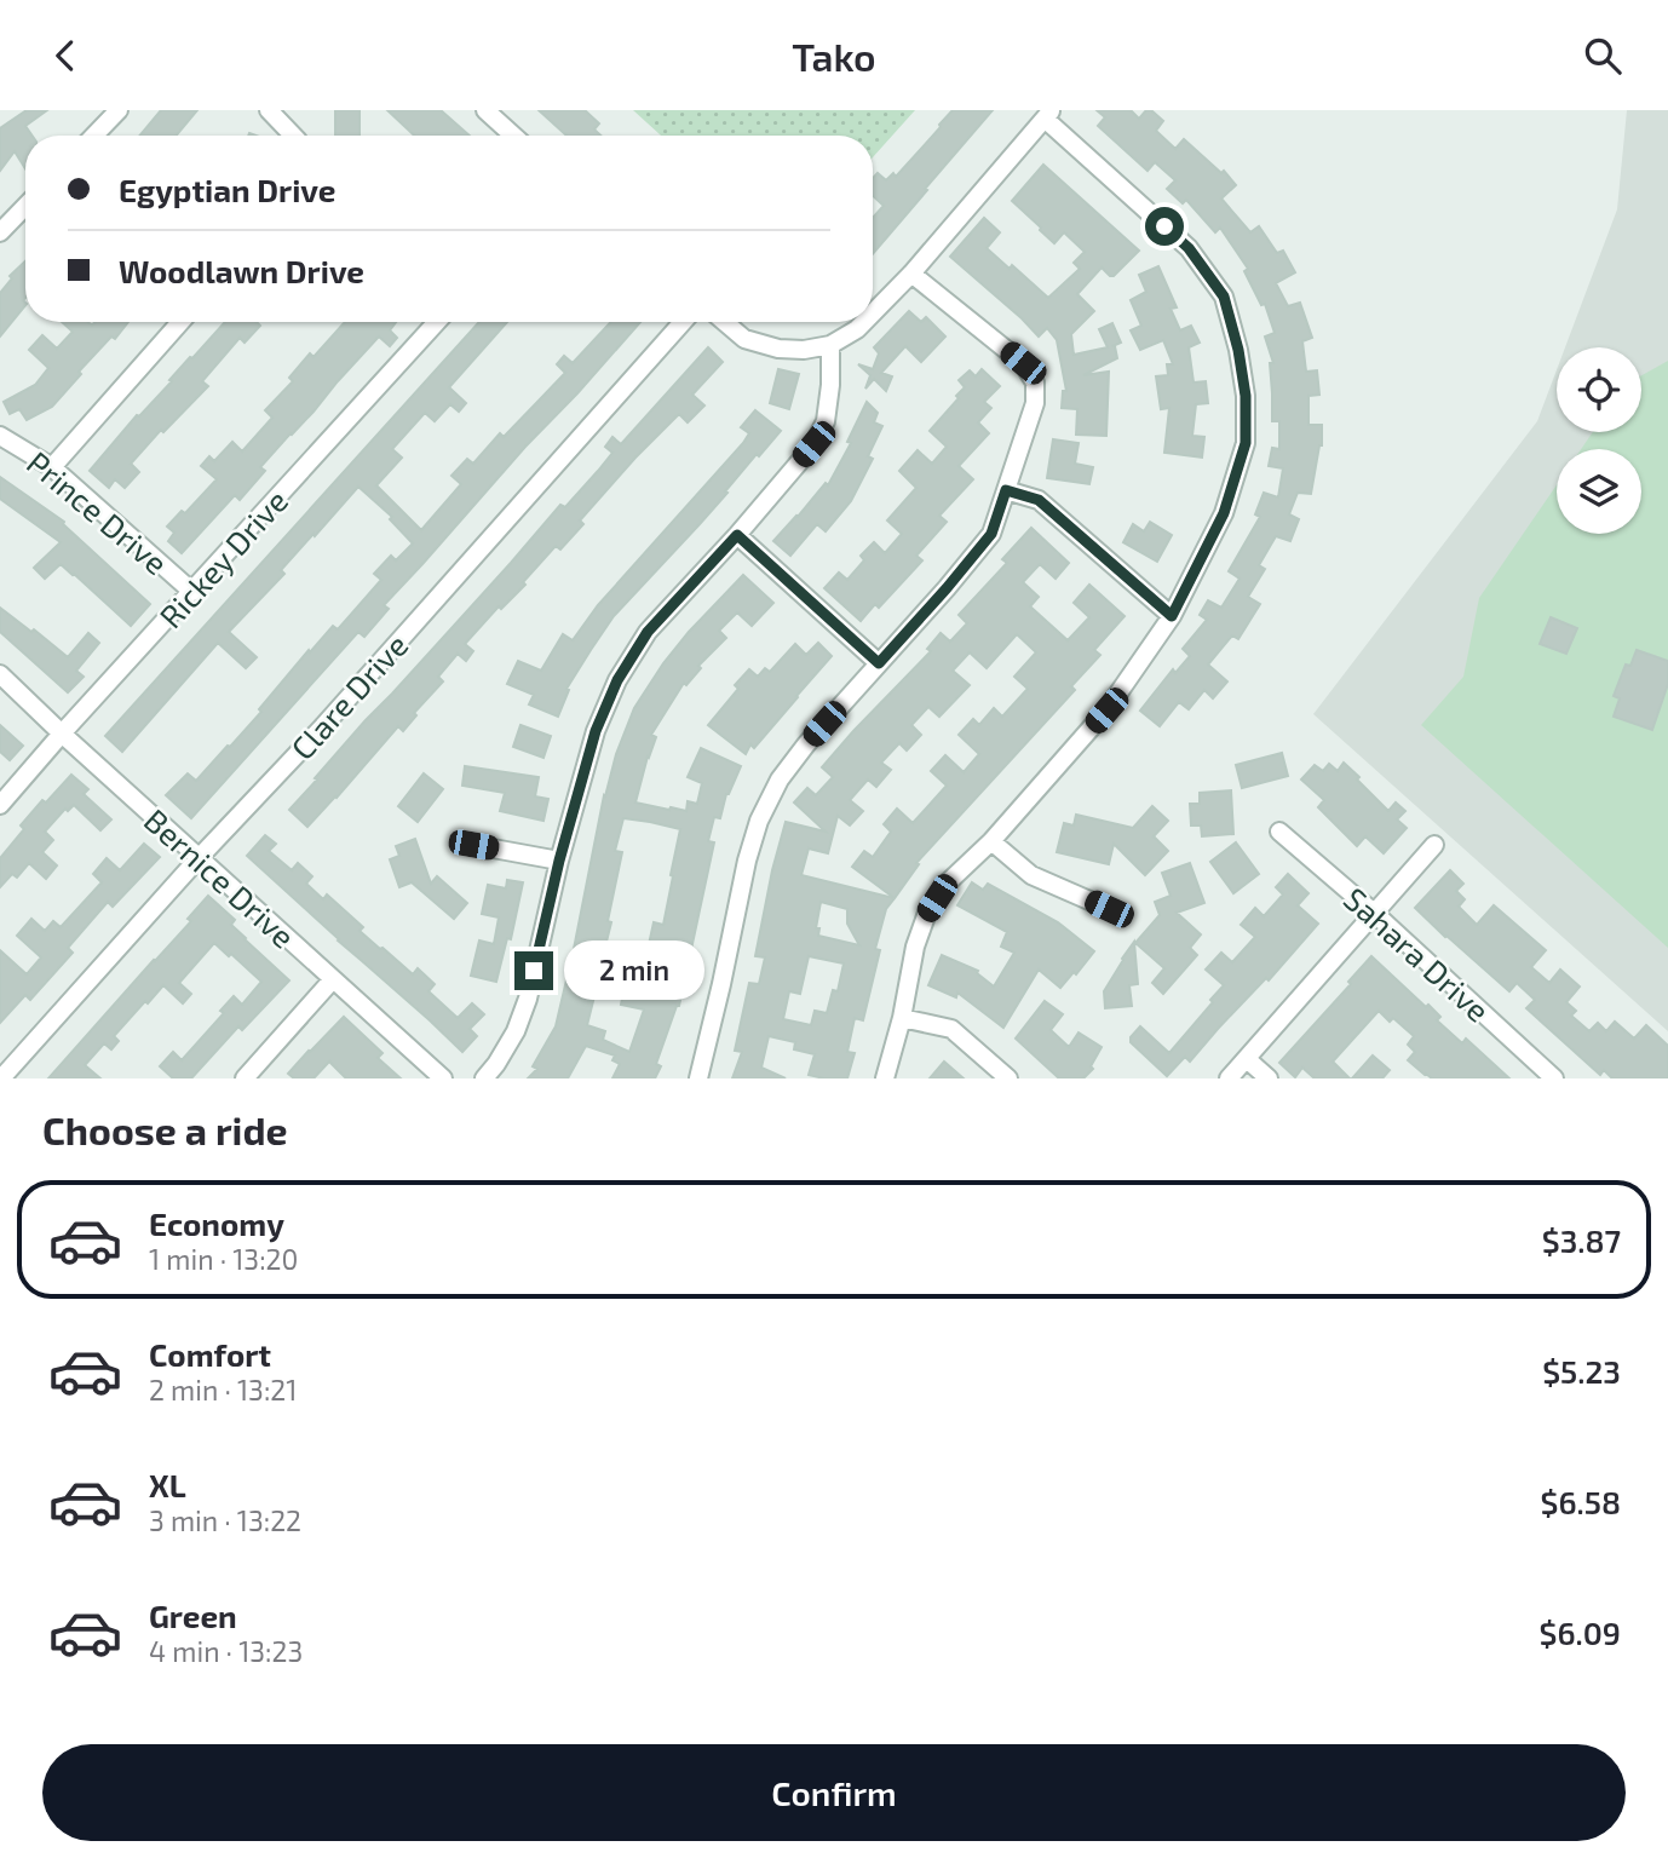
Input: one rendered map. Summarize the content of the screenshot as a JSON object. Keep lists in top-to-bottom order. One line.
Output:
{"streets":{"street":["Prince Drive","Rickey Drive","Clare Drive","Bernice Drive","Sahara Drive"]},"crossings":[["Prince Drive","Rickey Drive"],["Rickey Drive","Bernice Drive"],["Clare Drive","Bernice Drive"]],"page":{"header":"Tako","banner":["Egyptian Drive","Woodlawn Drive"],"bubble":"2 min","heading":"Choose a ride","list":[{"name":"Economy","note":"1 min · 13:20","value":"$3.87"},{"name":"Comfort","note":"2 min · 13:21","value":"$5.23"},{"name":"XL","note":"3 min · 13:22","value":"$6.58"},{"name":"Green","note":"4 min · 13:23","value":"$6.09"}],"buttons":"Confirm"}}
